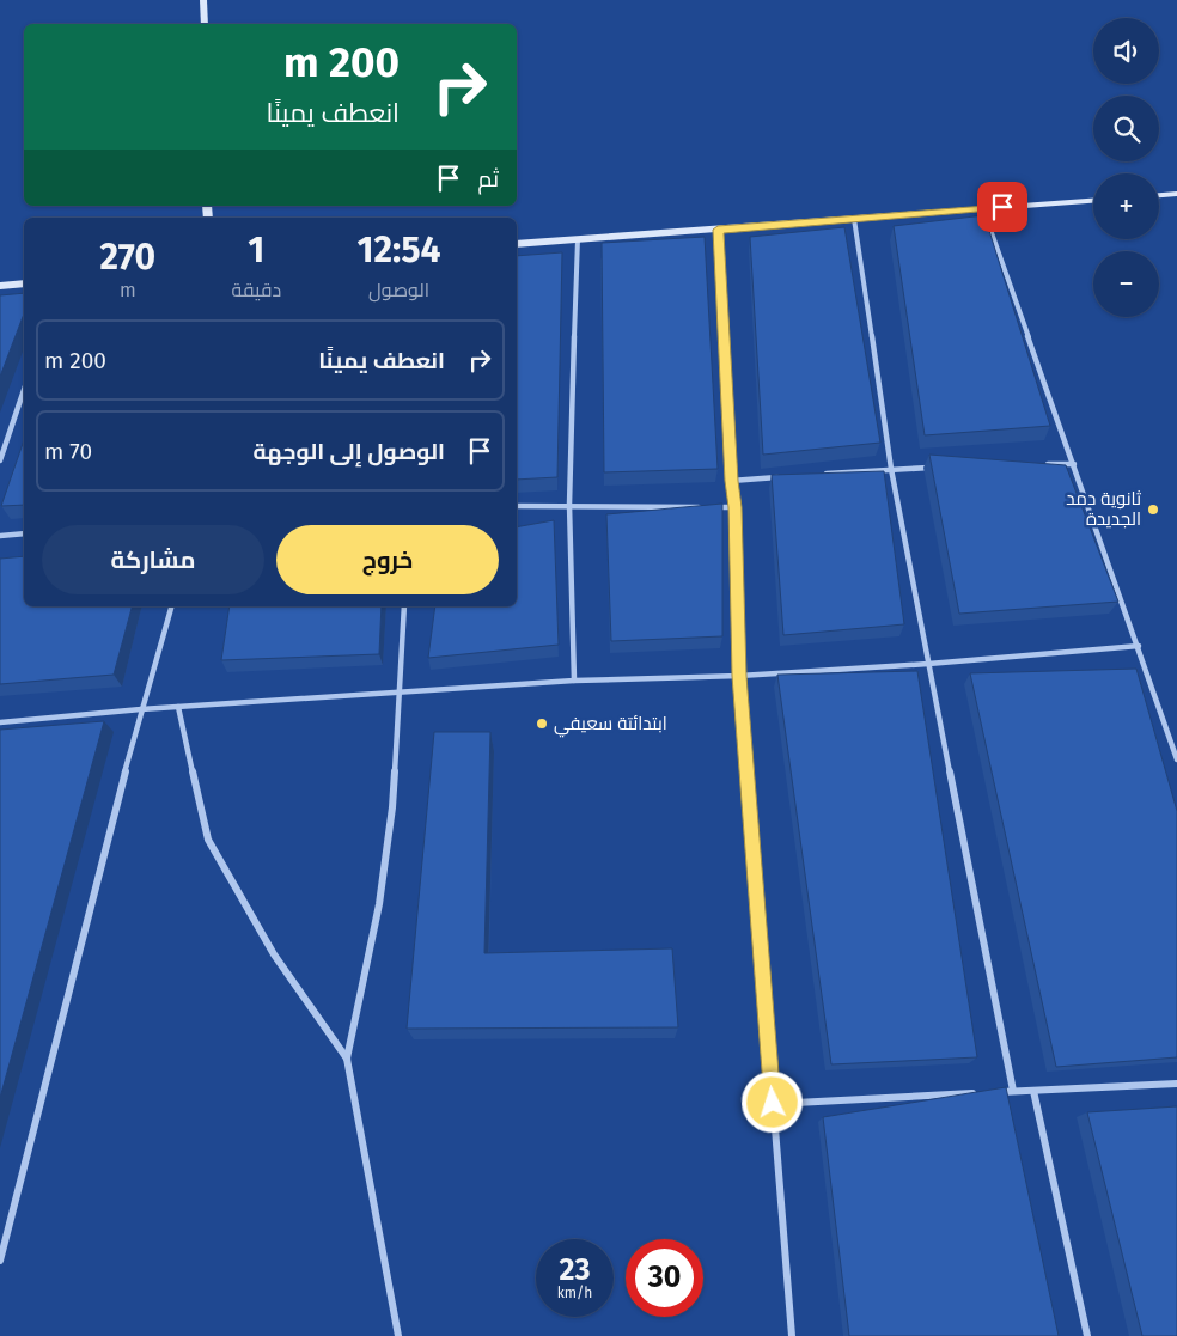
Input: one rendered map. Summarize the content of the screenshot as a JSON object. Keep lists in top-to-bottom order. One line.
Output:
{"places":["ثانوية دمد الجديدة","ابتدائتة سعيفي"],"page":{"map_buttons":["+","−"],"turn":["200 m","انعطف يمينًا"],"then":"ثم","eta":["12:54","الوصول","1","دقيقة","270","m"],"list":[{"name":"انعطف يمينًا","value":"200 m"},{"name":"الوصول إلى الوجهة","value":"70 m"}],"buttons":["خروج","مشاركة"],"speed":"23 km/h","limit":"30"}}
